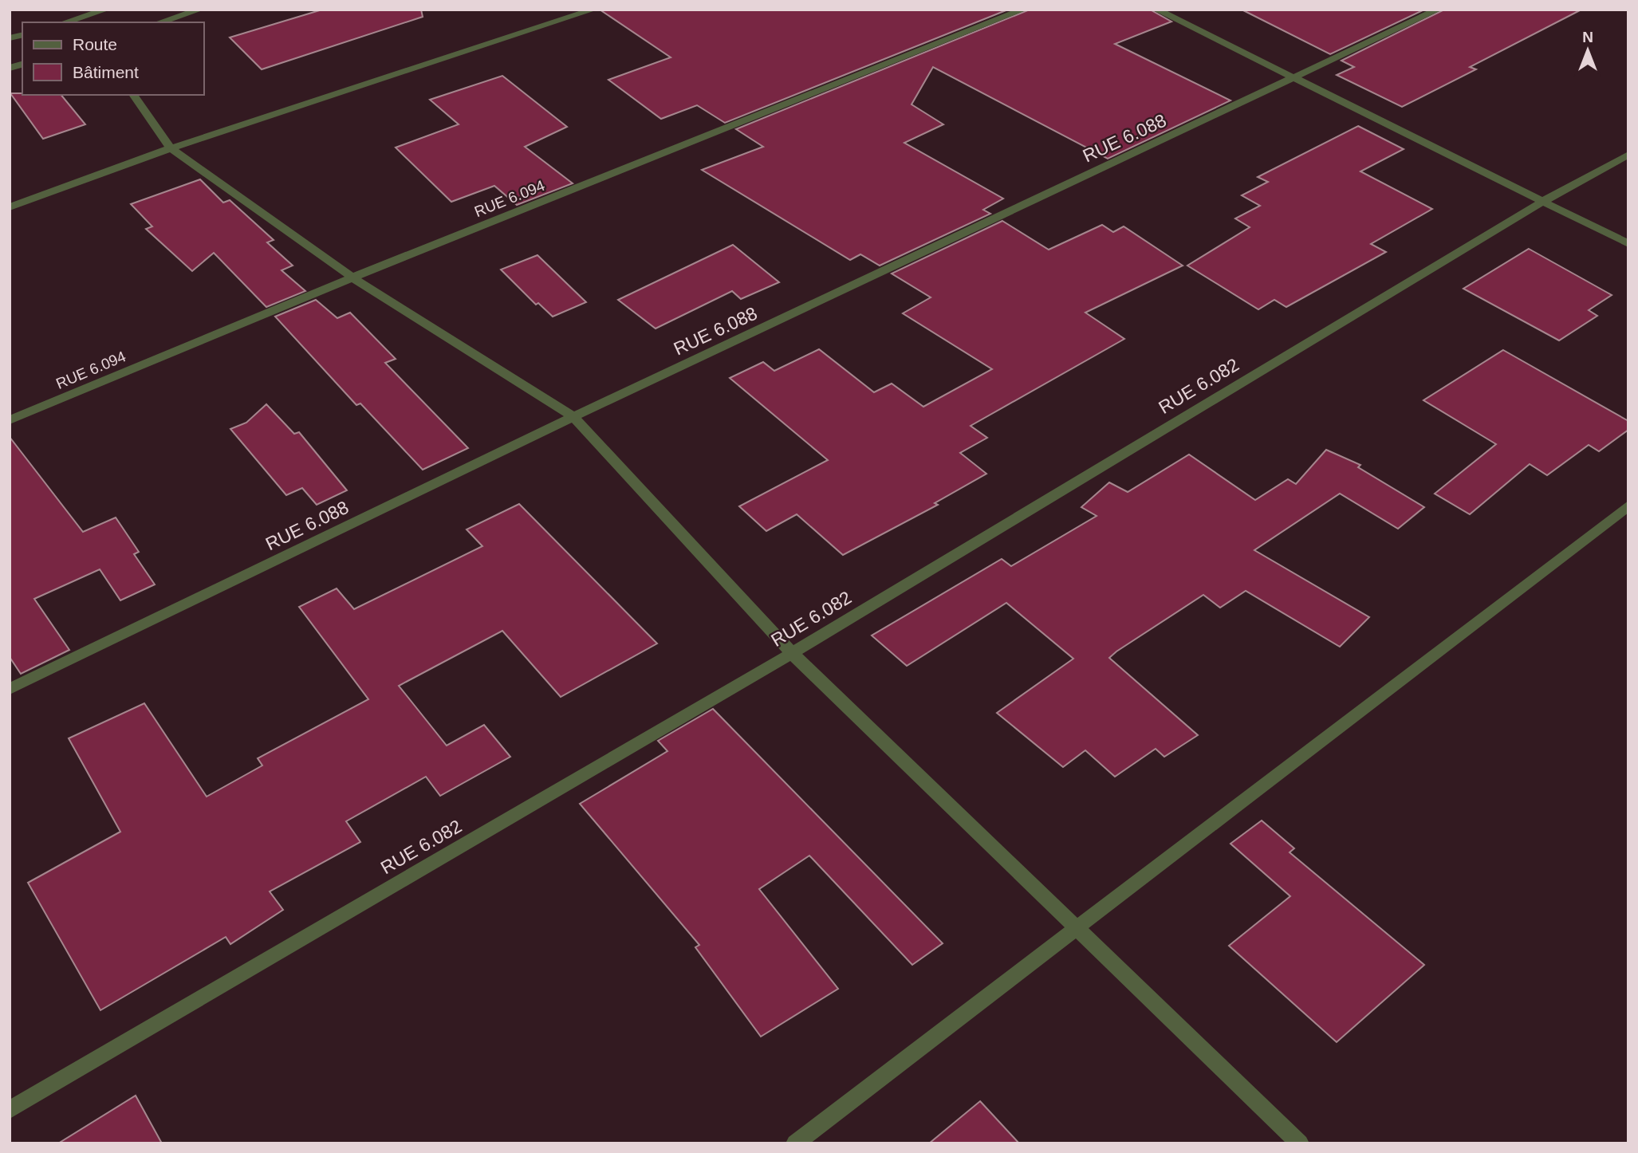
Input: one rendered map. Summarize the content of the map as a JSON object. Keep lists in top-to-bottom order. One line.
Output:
{"streets":{"street":["RUE 6.088","RUE 6.094","RUE 6.082"]},"legend":["Route","Bâtiment"],"north":"top"}
